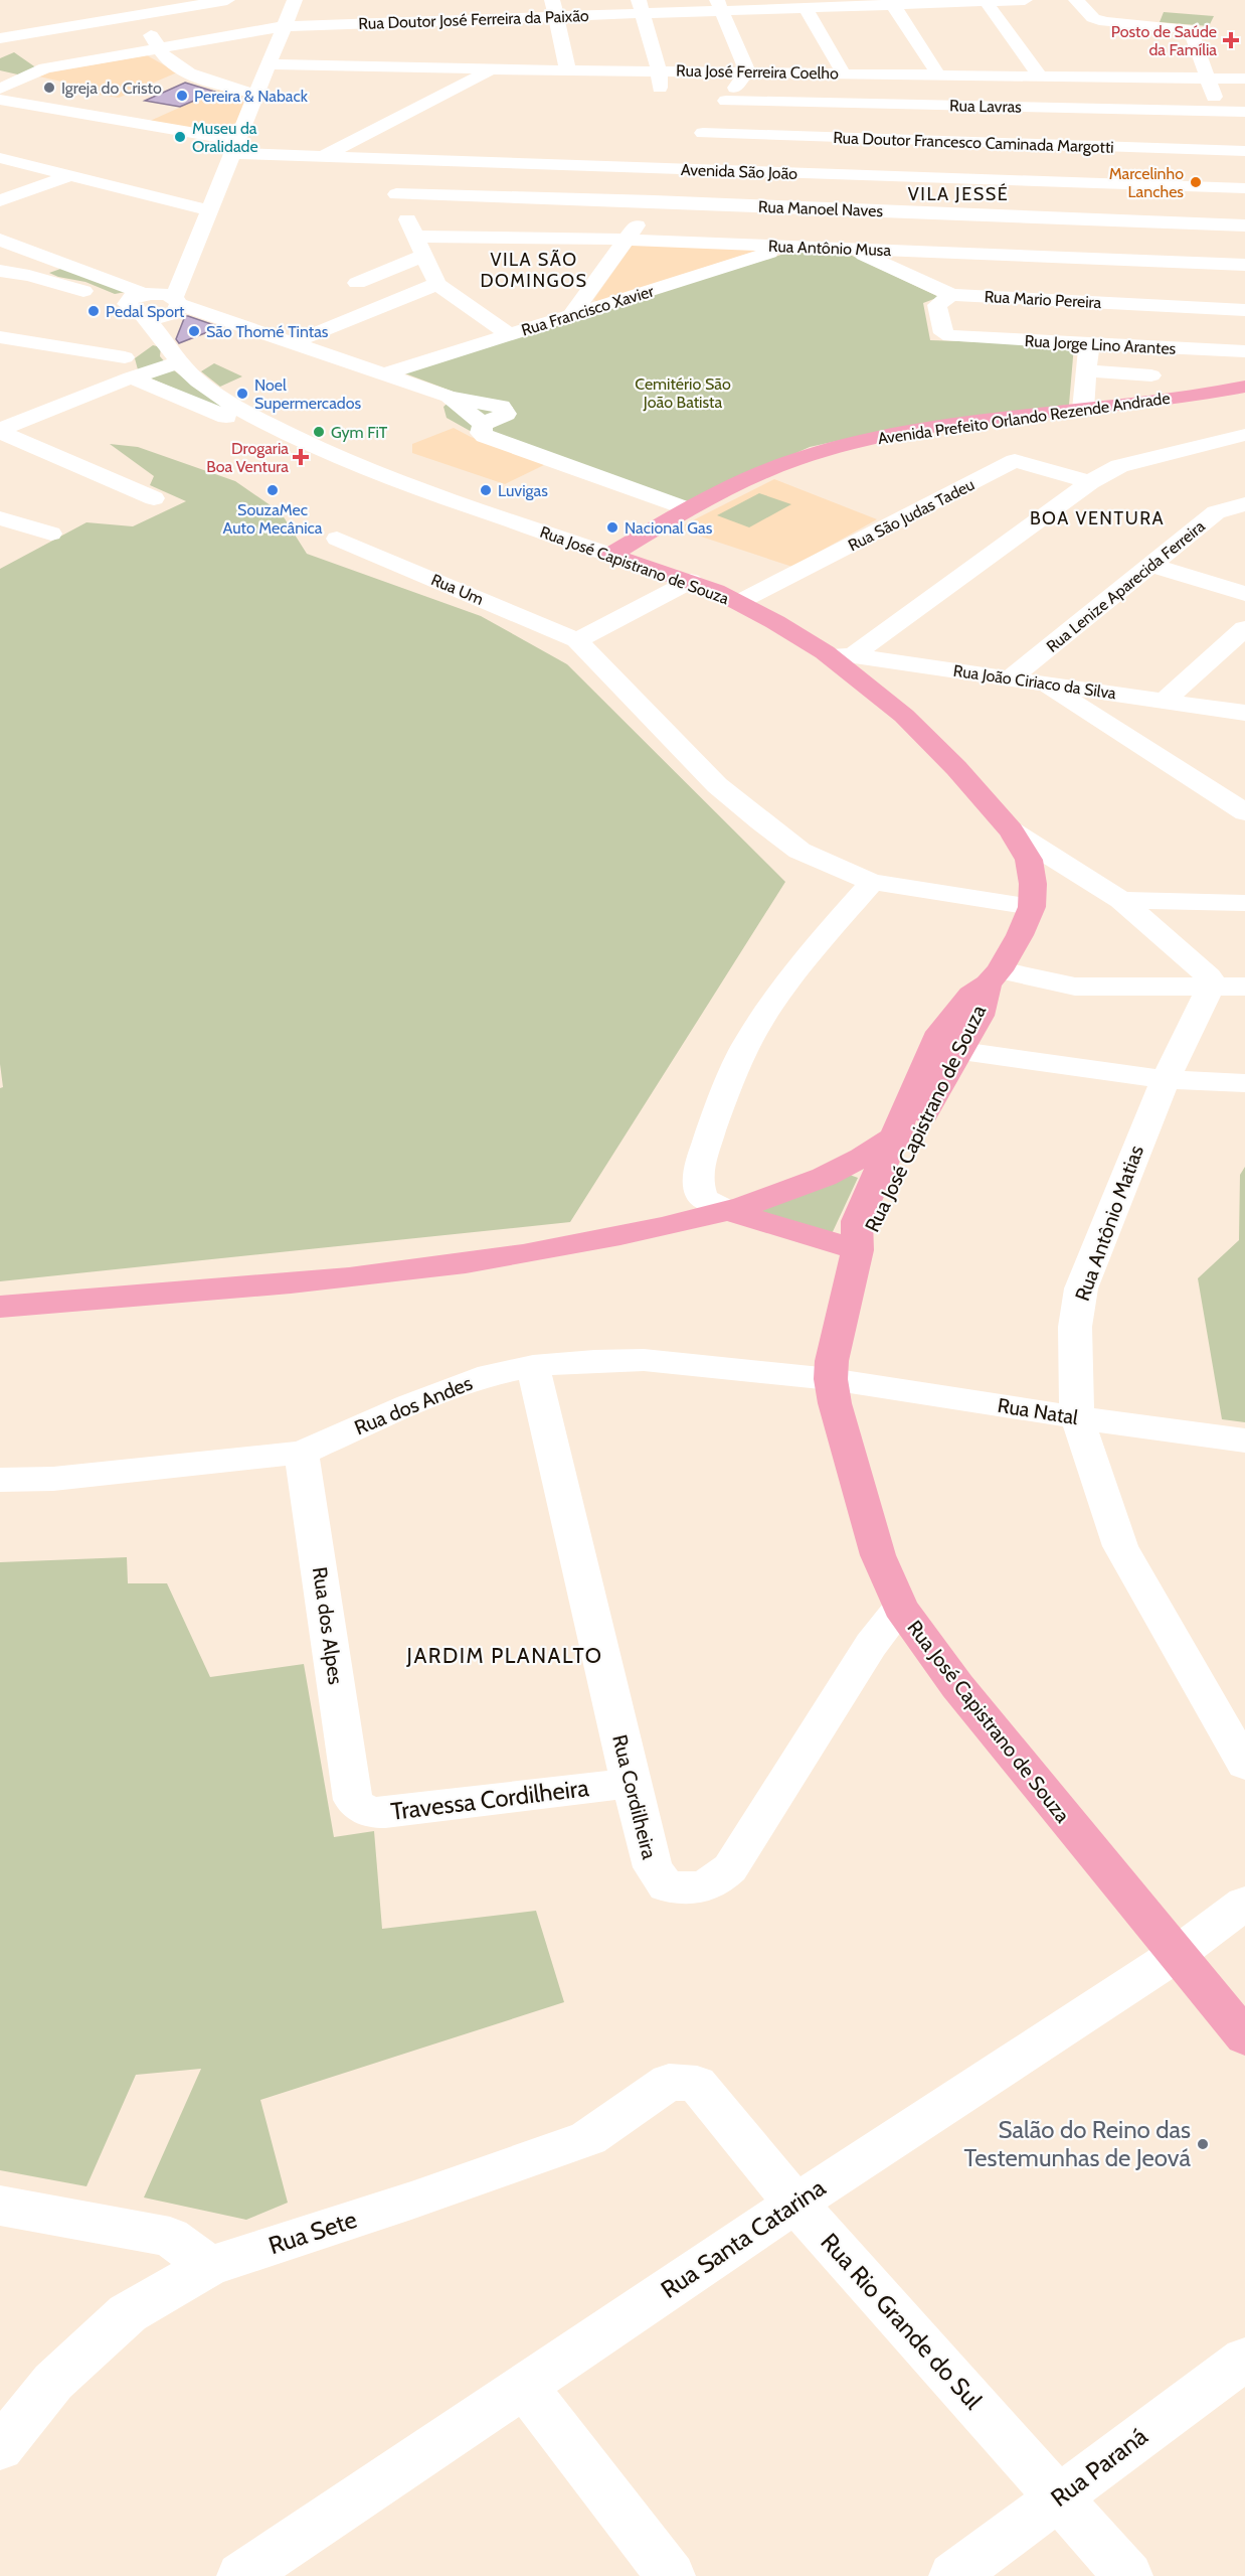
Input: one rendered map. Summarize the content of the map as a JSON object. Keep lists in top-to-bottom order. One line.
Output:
{"streets":{"main road":["Avenida Prefeito Orlando Rezende Andrade","Rua José Capistrano de Souza"],"street":["Rua Doutor José Ferreira da Paixão","Rua José Ferreira Coelho","Rua Lavras","Rua Doutor Francesco Caminada Margotti","Avenida São João","Rua Manoel Naves","Rua Antônio Musa","Rua Mario Pereira","Rua Francisco Xavier","Rua Jorge Lino Arantes","Rua São Judas Tadeu","Rua Lenize Aparecida Ferreira","Rua Um","Rua João Ciriaco da Silva","Rua Antônio Matias","Rua dos Andes","Rua Natal","Rua dos Alpes","Rua Cordilheira","Travessa Cordilheira","Rua Sete","Rua Santa Catarina","Rua Rio Grande do Sul","Rua Paraná"]},"crossings":[["Rua Doutor José Ferreira da Paixão","Rua José Ferreira Coelho"],["Rua Antônio Musa","Rua Mario Pereira"],["Rua Antônio Musa","Rua Francisco Xavier"],["Rua Mario Pereira","Rua Jorge Lino Arantes"],["Avenida Prefeito Orlando Rezende Andrade","Rua José Capistrano de Souza"],["Rua São Judas Tadeu","Rua José Capistrano de Souza"],["Rua José Capistrano de Souza","Rua João Ciriaco da Silva"],["Rua José Capistrano de Souza","Rua dos Andes"],["Rua José Capistrano de Souza","Rua Natal"],["Rua José Capistrano de Souza","Rua Cordilheira"],["Rua José Capistrano de Souza","Rua Santa Catarina"],["Rua Lenize Aparecida Ferreira","Rua João Ciriaco da Silva"],["Rua Antônio Matias","Rua Natal"],["Rua dos Andes","Rua Natal"],["Rua dos Andes","Rua dos Alpes"],["Rua dos Andes","Rua Cordilheira"],["Rua dos Alpes","Travessa Cordilheira"],["Rua Cordilheira","Travessa Cordilheira"],["Rua Sete","Rua Rio Grande do Sul"],["Rua Santa Catarina","Rua Rio Grande do Sul"],["Rua Rio Grande do Sul","Rua Paraná"]],"districts":["VILA JESSÉ","VILA SÃO DOMINGOS","BOA VENTURA","JARDIM PLANALTO"],"parks":["Cemitério São João Batista"],"places":{"health":["Posto de Saúde da Família","Drogaria Boa Ventura"],"other":["Igreja do Cristo","Pereira & Naback","Museu da Oralidade","Marcelinho Lanches","Pedal Sport","São Thomé Tintas","Noel Supermercados","Gym FiT","SouzaMec Auto Mecânica","Luvigas","Nacional Gas","Salão do Reino das Testemunhas de Jeová"]}}
